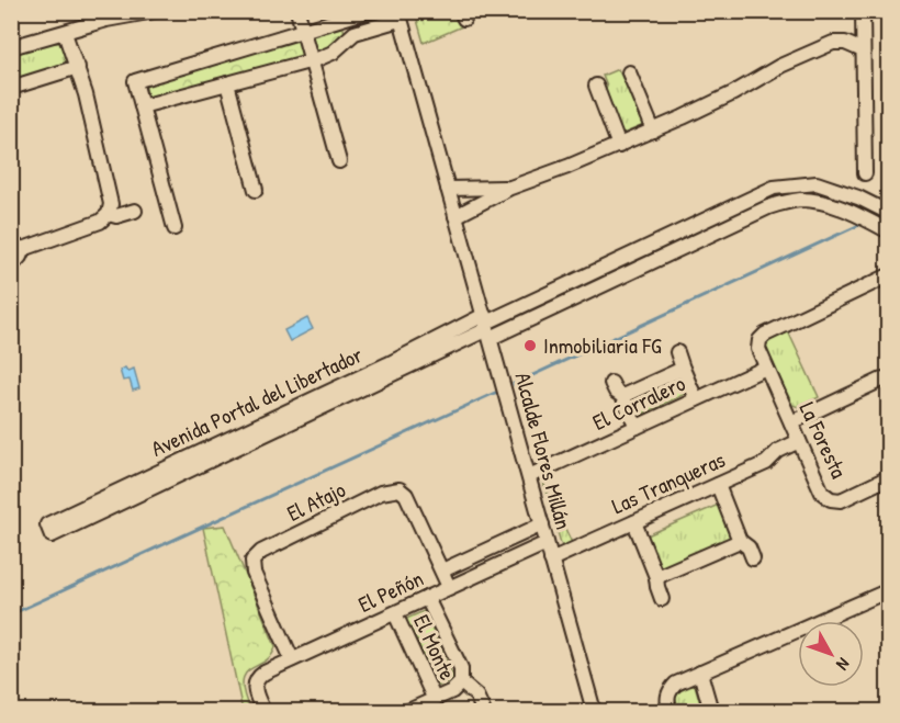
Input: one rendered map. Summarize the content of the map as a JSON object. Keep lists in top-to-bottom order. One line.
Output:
{"streets":{"street":["Avenida Portal del Libertador","El Corralero","La Foresta","Alcalde Flores Millán","Las Tranqueras","El Atajo","El Peñón","El Monte"]},"crossings":[["Avenida Portal del Libertador","Alcalde Flores Millán"],["El Corralero","La Foresta"],["El Corralero","Alcalde Flores Millán"],["La Foresta","Las Tranqueras"],["Alcalde Flores Millán","Las Tranqueras"],["Alcalde Flores Millán","El Peñón"],["El Atajo","El Peñón"],["El Peñón","El Monte"]],"places":["Inmobiliaria FG"],"north":"bottom right"}
